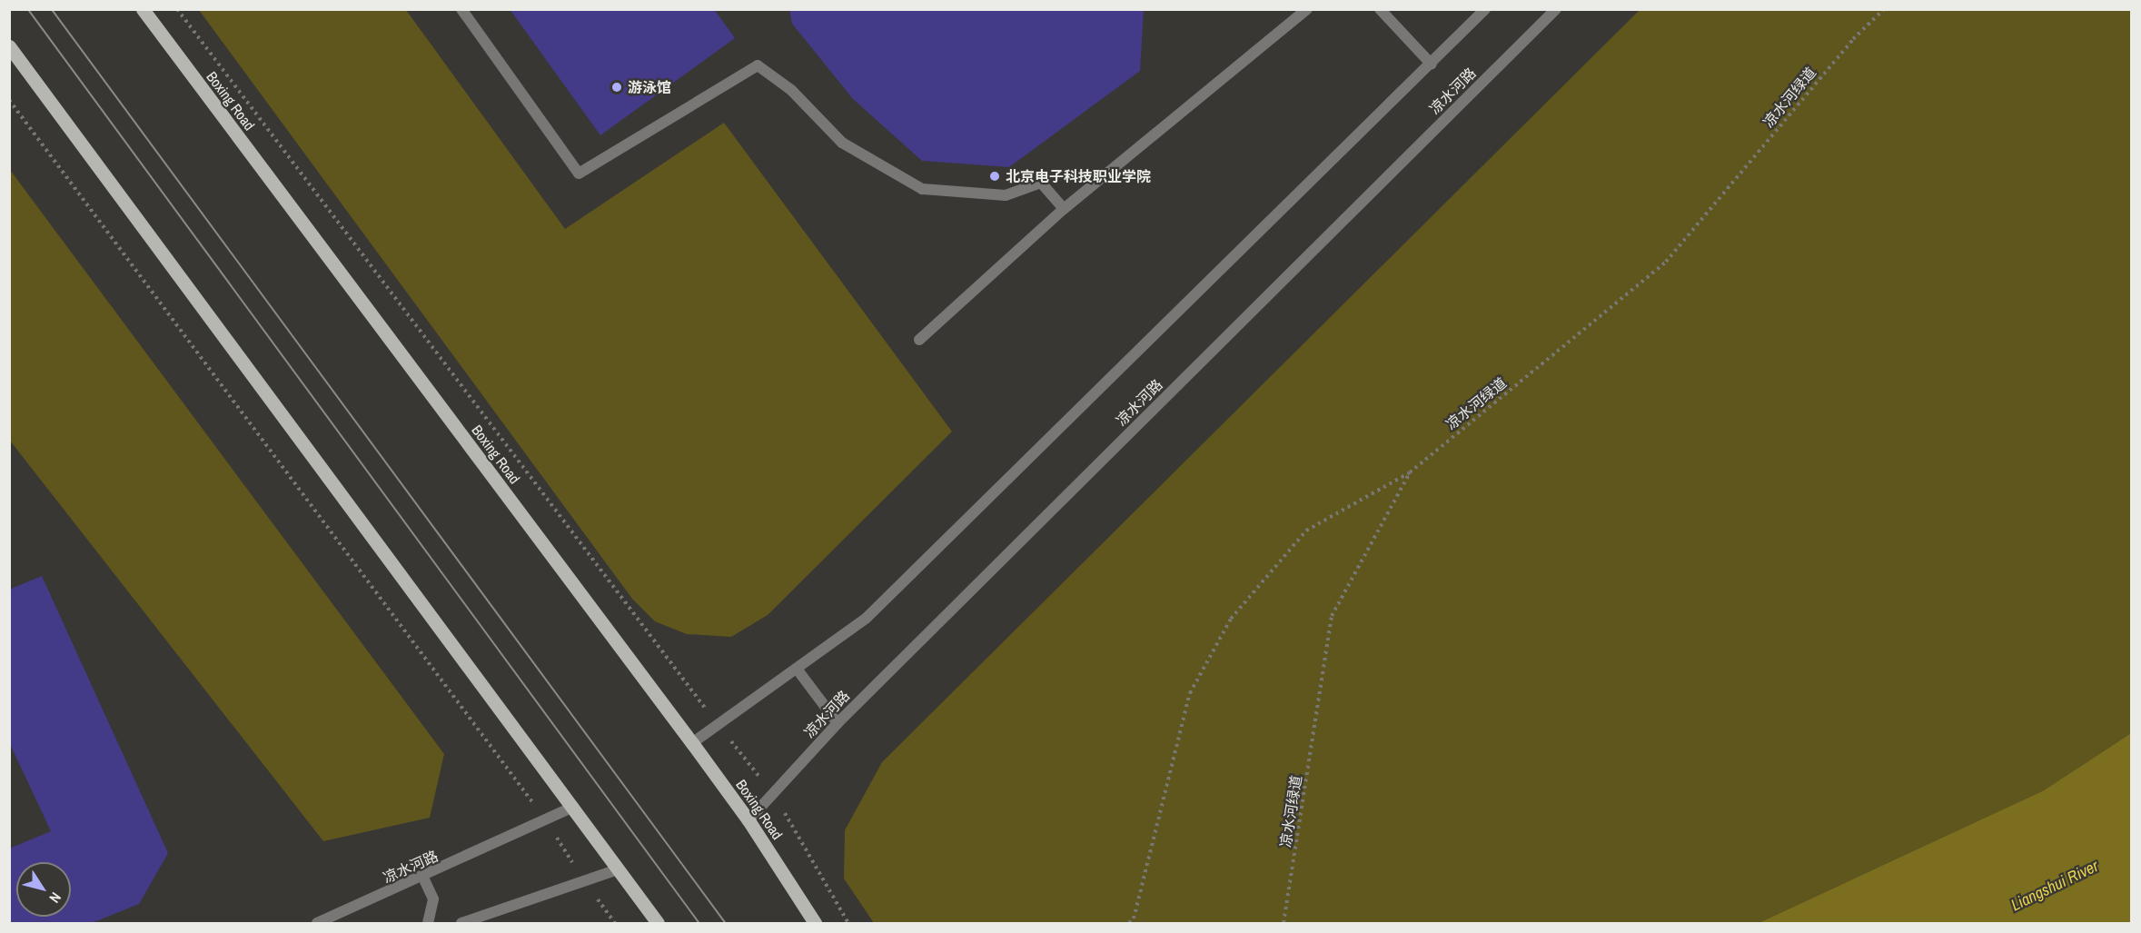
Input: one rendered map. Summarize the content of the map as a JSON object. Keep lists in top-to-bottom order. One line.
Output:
{"streets":{"main road":["Boxing Road"],"street":["凉水河路"],"path":["凉水河绿道"]},"crossings":[["凉水河路","Boxing Road"]],"water":["Liangshui River"],"places":["游泳馆","北京电子科技职业学院"],"north":"bottom right"}
